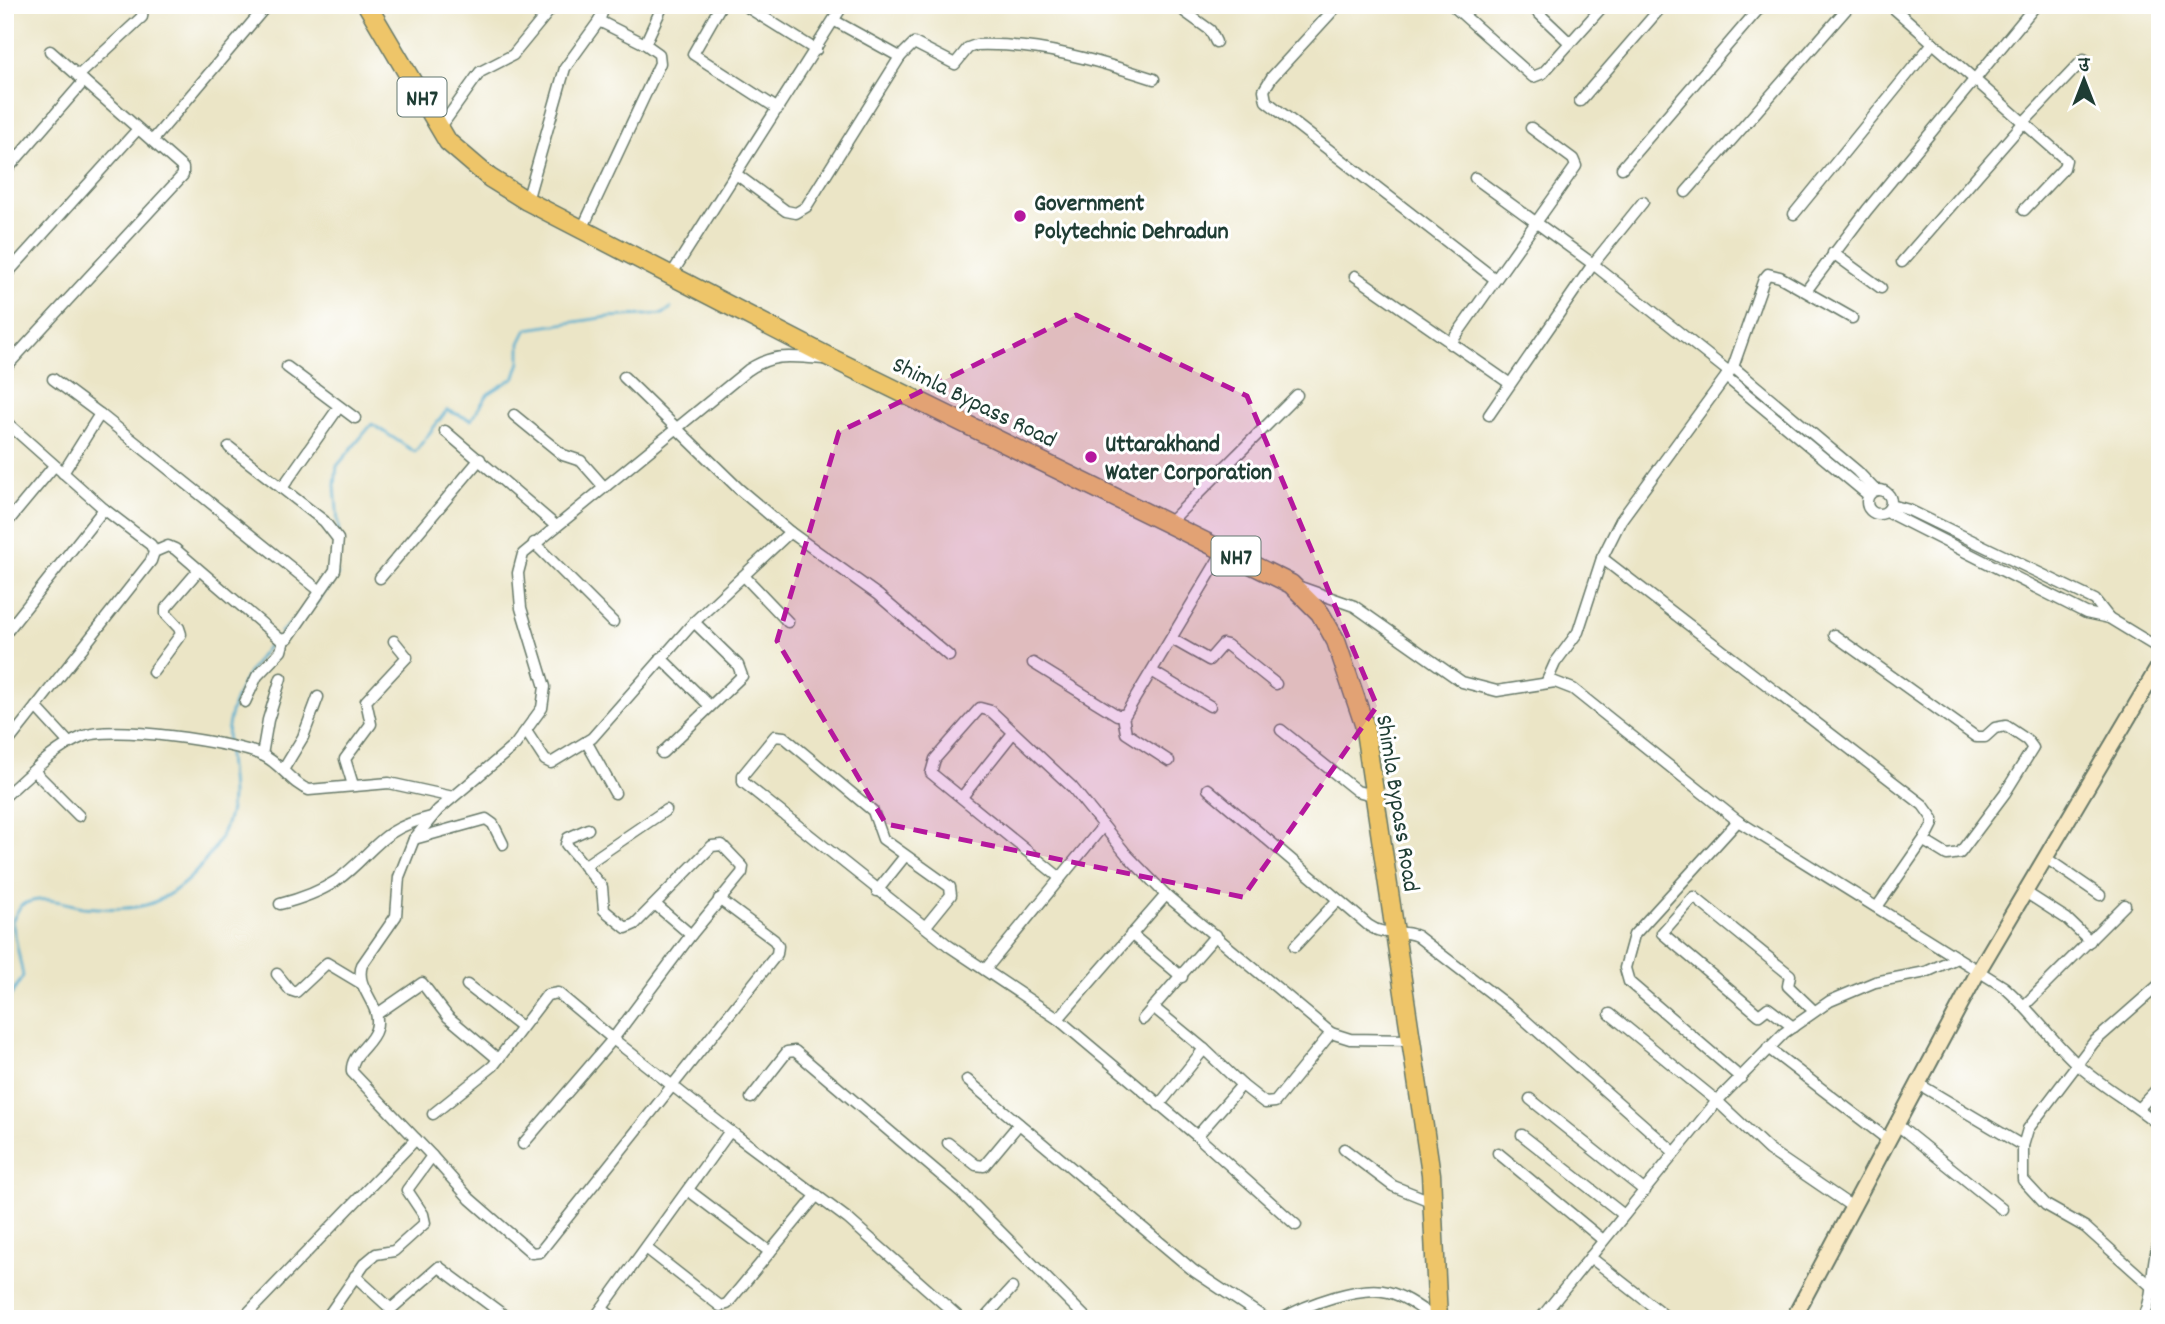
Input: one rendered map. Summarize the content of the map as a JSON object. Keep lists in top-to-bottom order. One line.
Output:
{"streets":{"highway":["NH7","Shimla Bypass Road"]},"places":["Government Polytechnic Dehradun","Uttarakhand Water Corporation"],"north":"top"}
